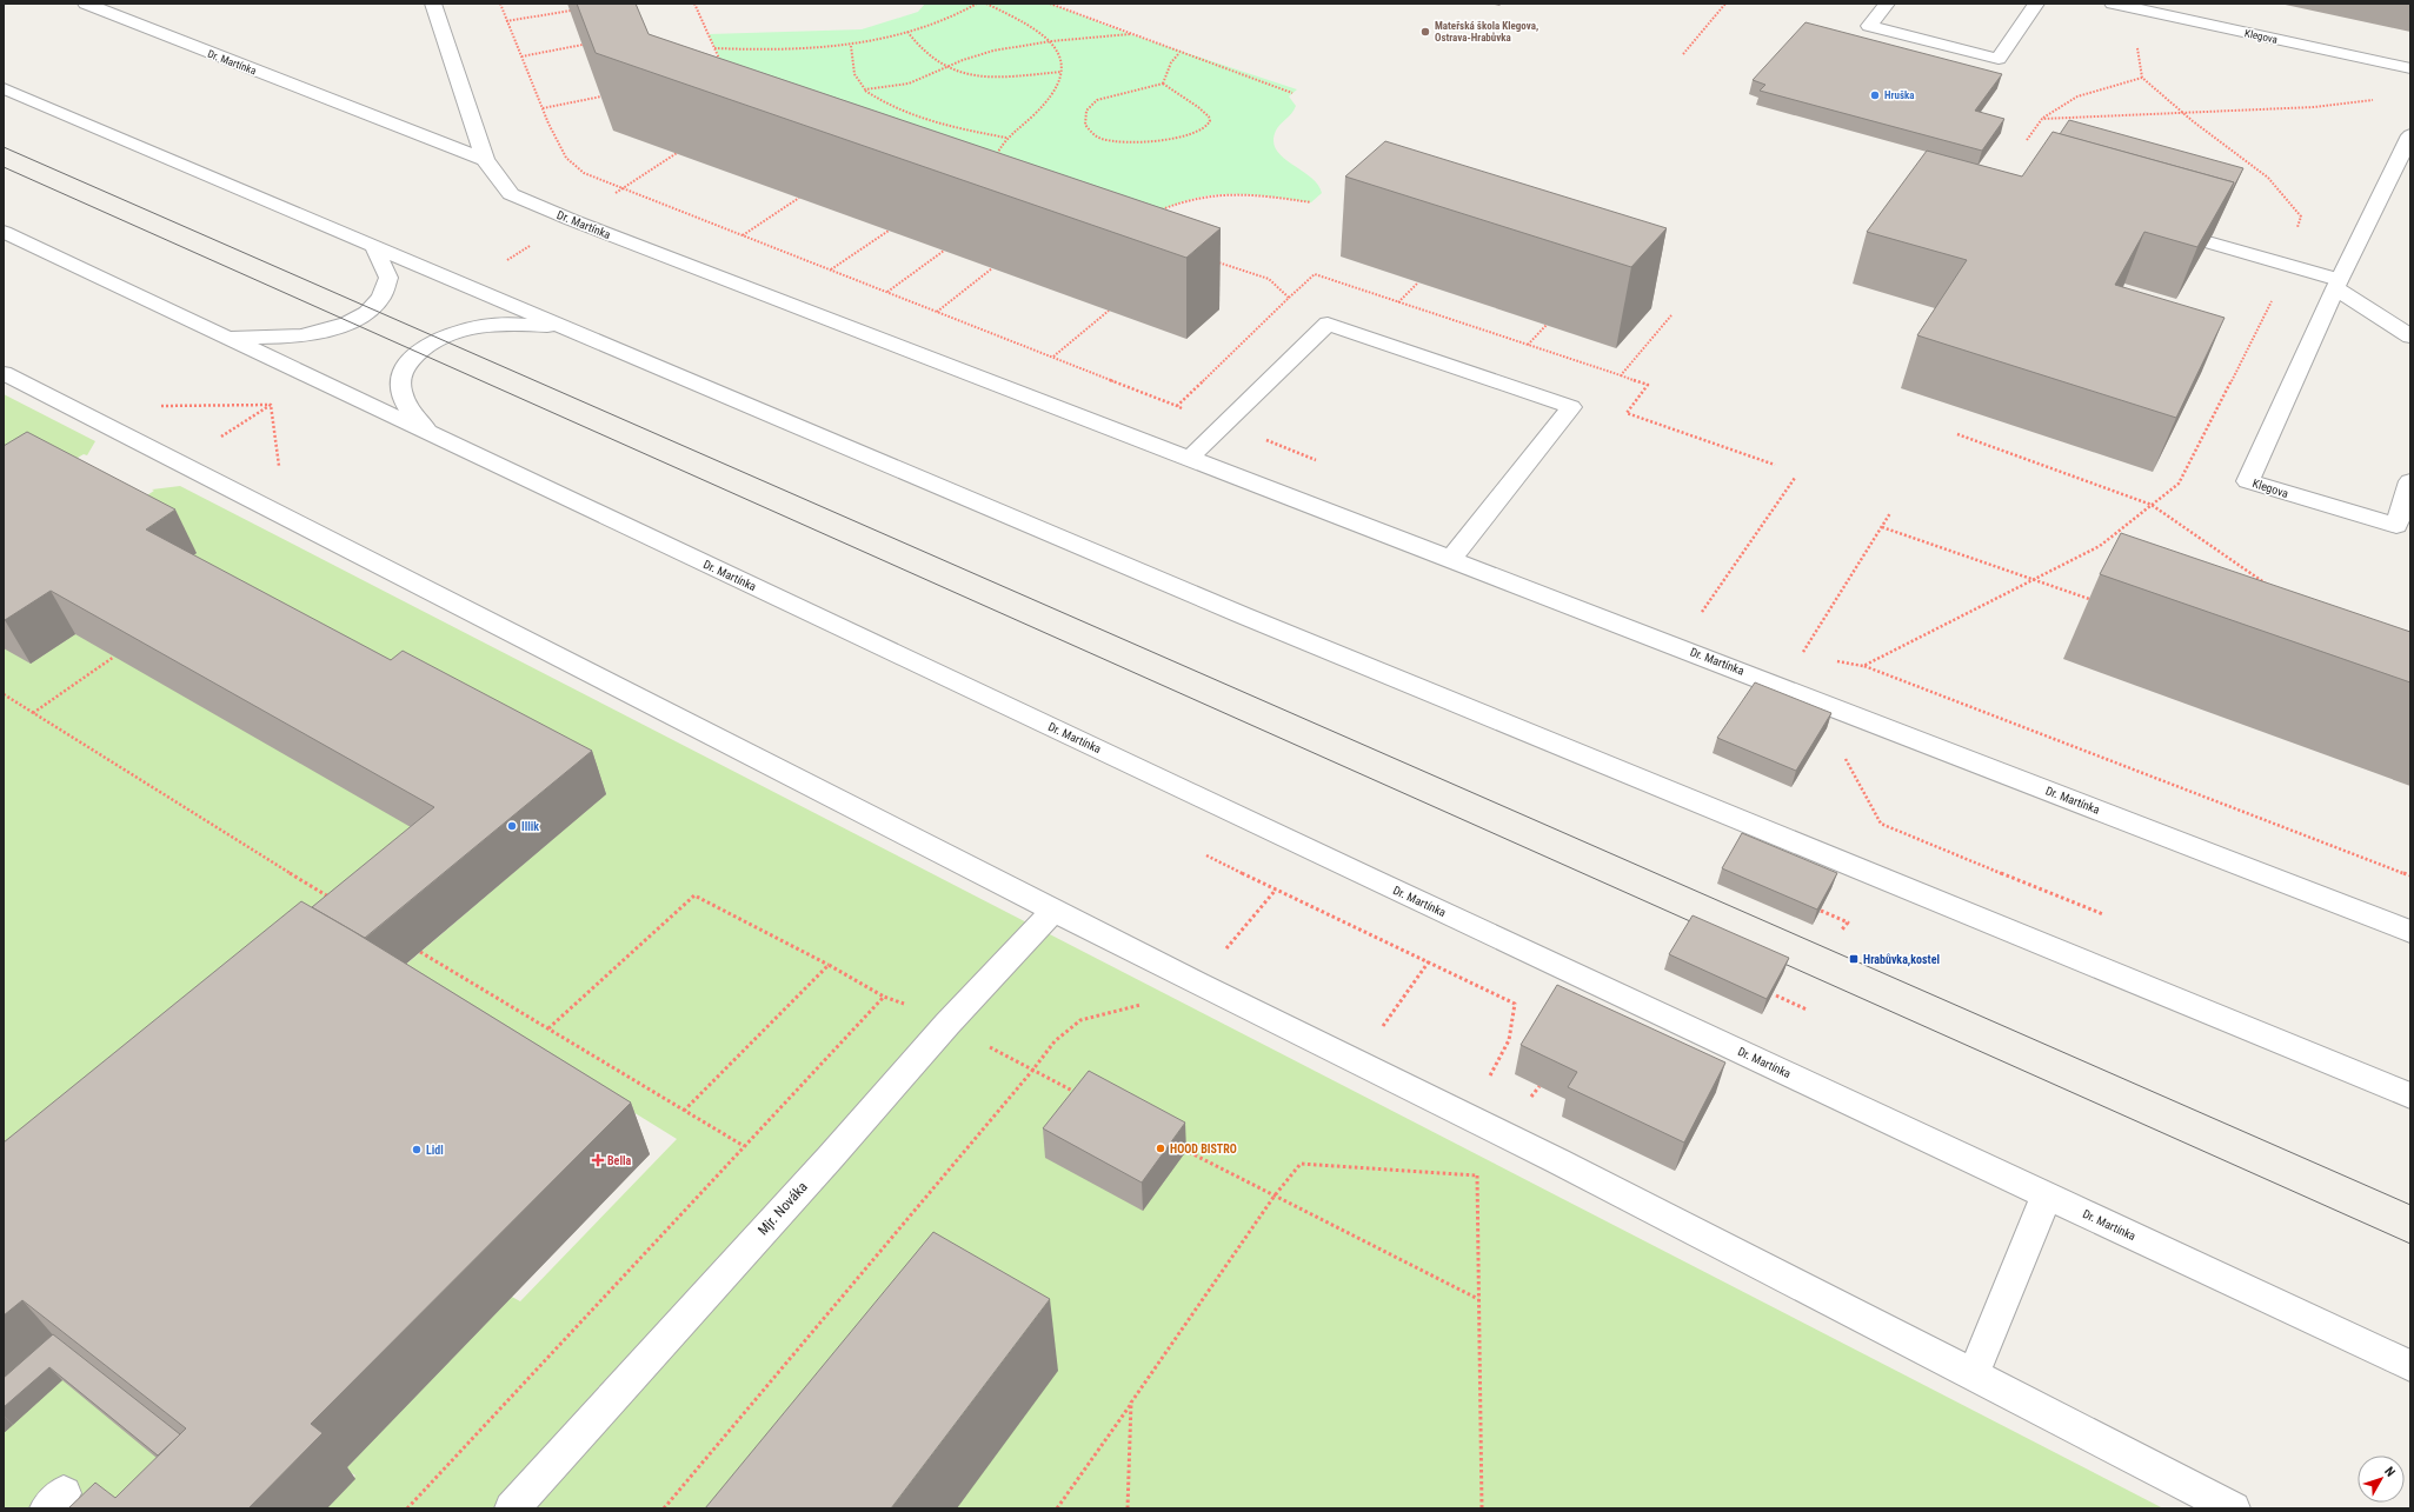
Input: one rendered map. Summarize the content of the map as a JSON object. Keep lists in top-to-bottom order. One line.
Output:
{"streets":{"street":["Klegova","Dr. Martínka","Mjr. Nováka"]},"places":{"other":["Mateřská škola Klegova, Ostrava-Hrabůvka","Hruška","Illik","HOOD BISTRO","Lidl"],"transit":["Hrabůvka,kostel"],"health":["Bella"]},"north":"top right"}
